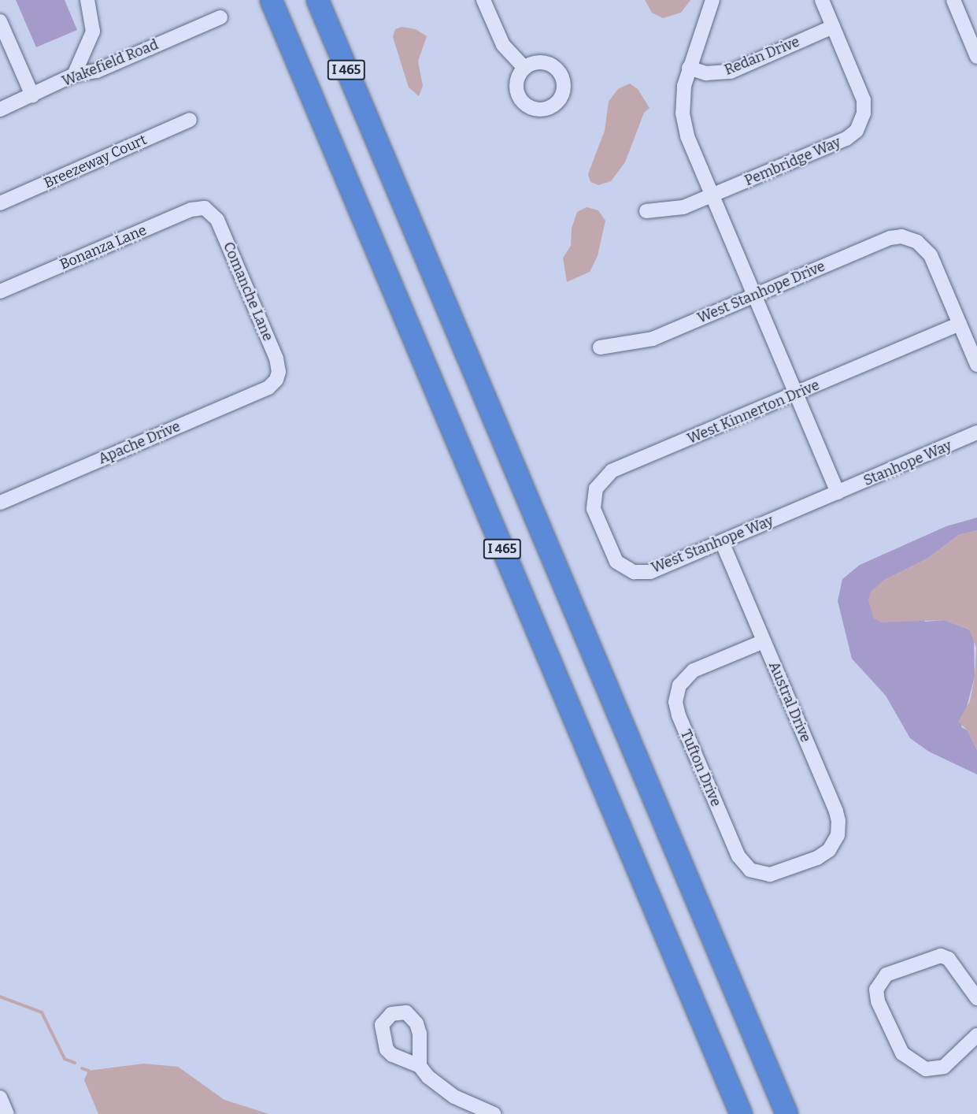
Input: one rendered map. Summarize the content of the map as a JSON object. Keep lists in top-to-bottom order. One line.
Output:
{"streets":{"highway":["I 465"],"street":["Redan Drive","Wakefield Road","Breezeway Court","Pembridge Way","Bonanza Lane","Comanche Lane","West Stanhope Drive","West Kinnerton Drive","Apache Drive","Stanhope Way","West Stanhope Way","Austral Drive","Tufton Drive"]},"crossings":[["Redan Drive","Pembridge Way"],["Bonanza Lane","Comanche Lane"],["Comanche Lane","Apache Drive"],["West Stanhope Drive","West Kinnerton Drive"],["West Kinnerton Drive","West Stanhope Way"],["Stanhope Way","West Stanhope Way"],["West Stanhope Way","Austral Drive"],["Austral Drive","Tufton Drive"]]}
